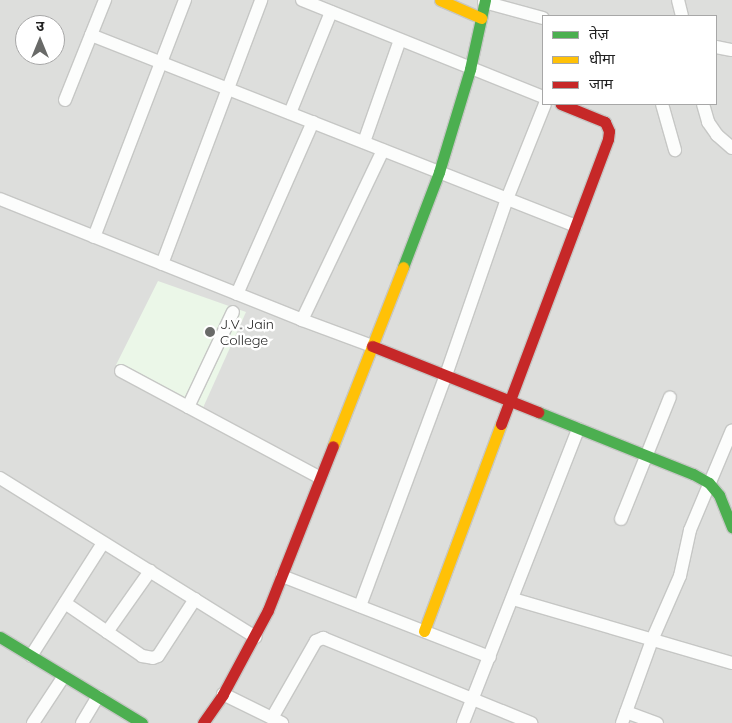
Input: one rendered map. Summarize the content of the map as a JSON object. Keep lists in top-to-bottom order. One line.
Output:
{"places":["J.V. Jain College"],"legend":["तेज़","धीमा","जाम"],"north":"top"}
